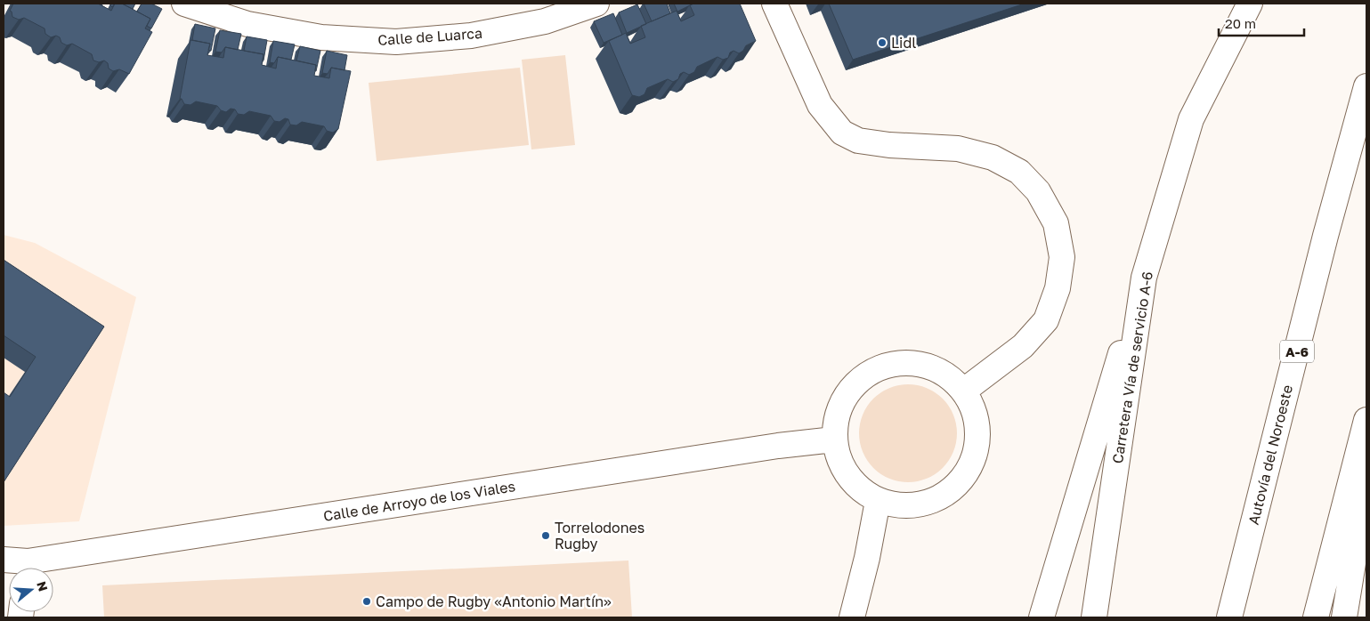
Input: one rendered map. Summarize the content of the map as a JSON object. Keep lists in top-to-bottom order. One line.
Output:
{"streets":{"main road":["Calle de Luarca","A-6","Carretera Vía de servicio A-6","Autovía del Noroeste","Calle de Arroyo de los Viales"]},"places":["Lidl","Torrelodones Rugby","Campo de Rugby «Antonio Martín»"],"scale_bar":"20 m","north":"right"}
